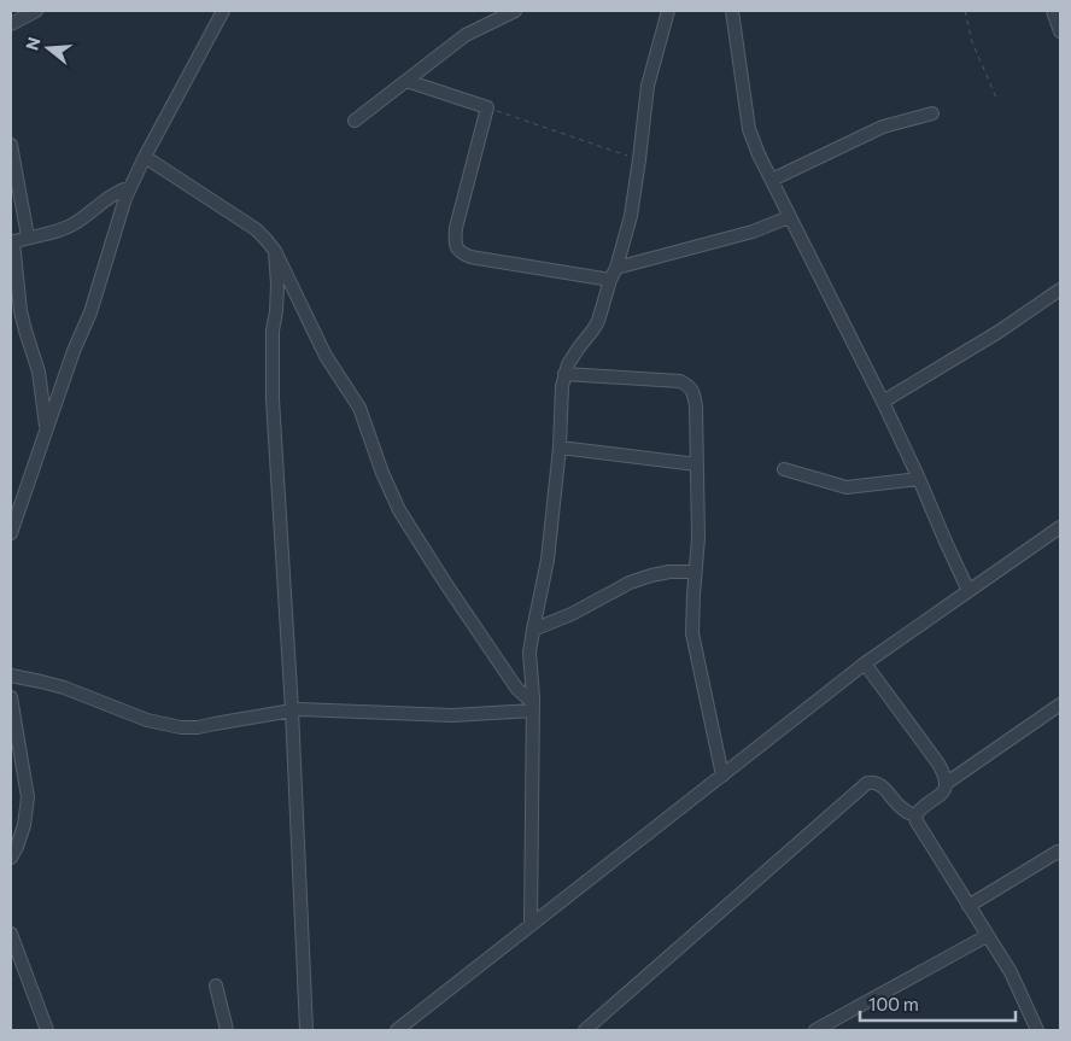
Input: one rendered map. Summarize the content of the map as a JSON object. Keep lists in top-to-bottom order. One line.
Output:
{"scale_bar":"100 m","north":"left"}
